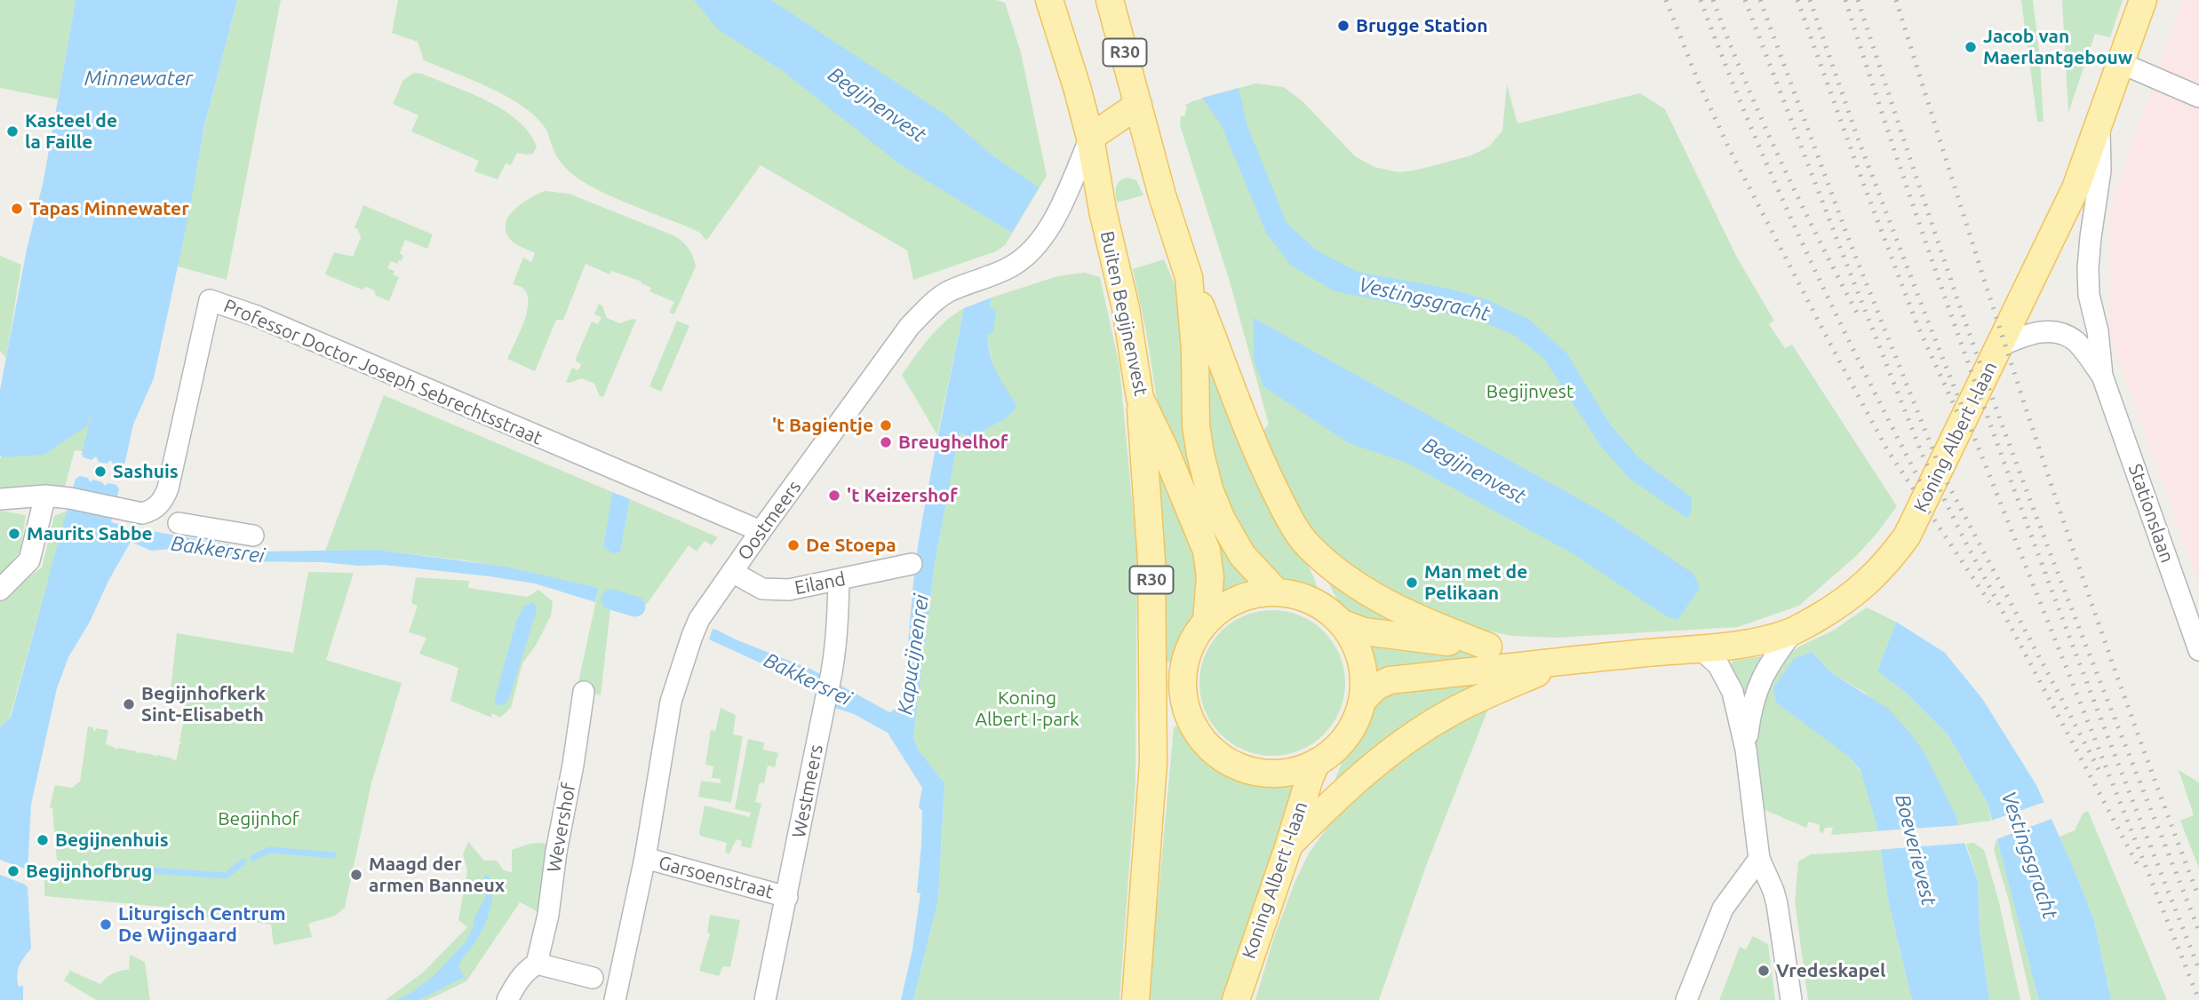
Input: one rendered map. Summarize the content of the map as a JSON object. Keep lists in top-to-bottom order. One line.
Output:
{"streets":{"main road":["R30","Buiten Begijnenvest","Koning Albert I-laan"],"street":["Professor Doctor Joseph Sebrechtsstraat","Stationslaan","Oostmeers","Eiland","Westmeers","Wevershof","Garsoenstraat"]},"crossings":[["R30","Buiten Begijnenvest"],["R30","Koning Albert I-laan"],["Buiten Begijnenvest","Koning Albert I-laan"],["Buiten Begijnenvest","Oostmeers"],["Professor Doctor Joseph Sebrechtsstraat","Oostmeers"],["Koning Albert I-laan","Stationslaan"],["Oostmeers","Eiland"],["Oostmeers","Garsoenstraat"],["Eiland","Westmeers"],["Westmeers","Garsoenstraat"]],"water":["Minnewater","Begijnenvest","Vestingsgracht","Bakkersrei","Kapucijnenrei","Boeverievest"],"parks":["Begijnvest","Koning Albert I-park","Begijnhof"],"places":["Brugge Station","Jacob van Maerlantgebouw","Kasteel de la Faille","Tapas Minnewater","'t Bagientje","Breughelhof","Sashuis","'t Keizershof","Maurits Sabbe","De Stoepa","Man met de Pelikaan","Begijnhofkerk Sint-Elisabeth","Begijnenhuis","Begijnhofbrug","Maagd der armen Banneux","Liturgisch Centrum De Wijngaard","Vredeskapel"]}
